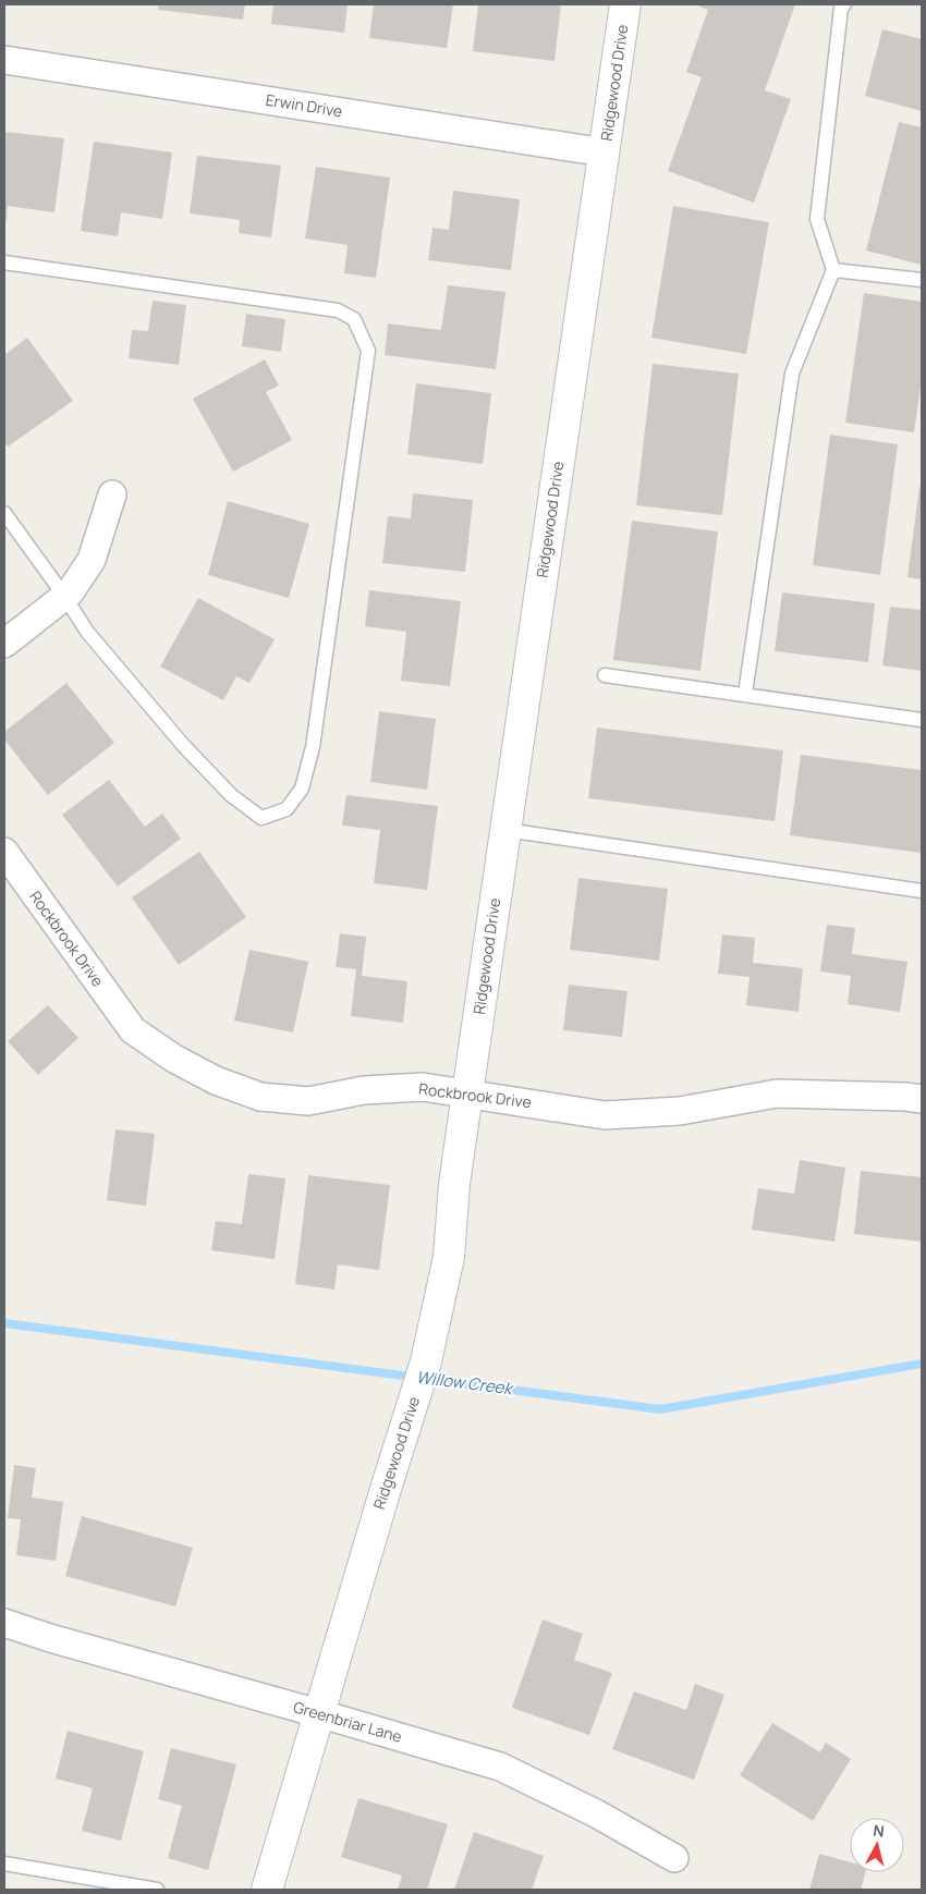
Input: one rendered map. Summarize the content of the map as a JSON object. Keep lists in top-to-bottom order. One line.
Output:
{"streets":{"street":["Ridgewood Drive","Erwin Drive","Rockbrook Drive","Greenbriar Lane"]},"crossings":[["Ridgewood Drive","Erwin Drive"],["Ridgewood Drive","Rockbrook Drive"],["Ridgewood Drive","Greenbriar Lane"]],"water":["Willow Creek"],"north":"top"}
